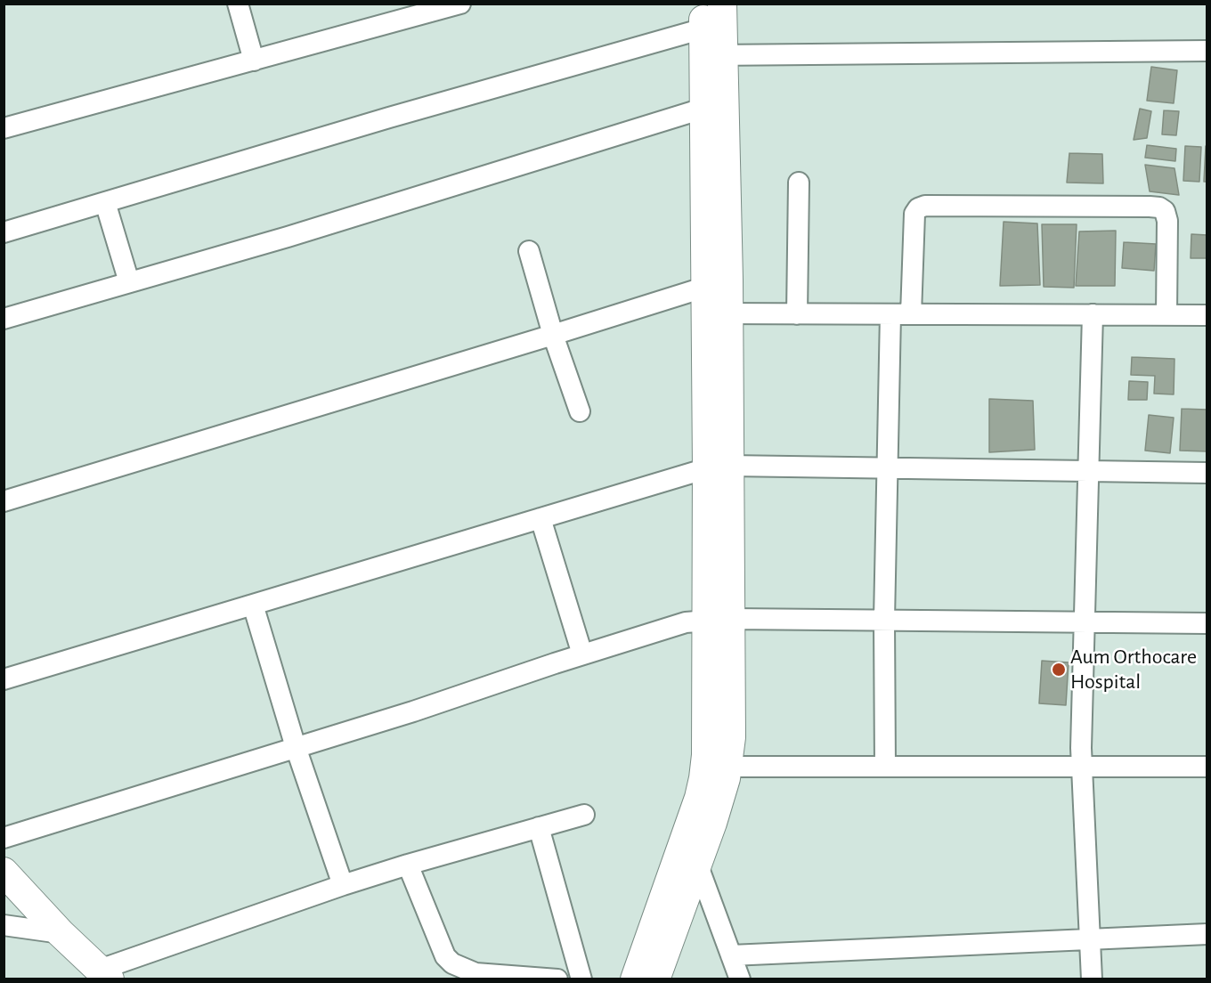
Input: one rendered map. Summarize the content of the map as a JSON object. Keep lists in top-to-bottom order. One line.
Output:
{"places":["Aum Orthocare Hospital"]}
